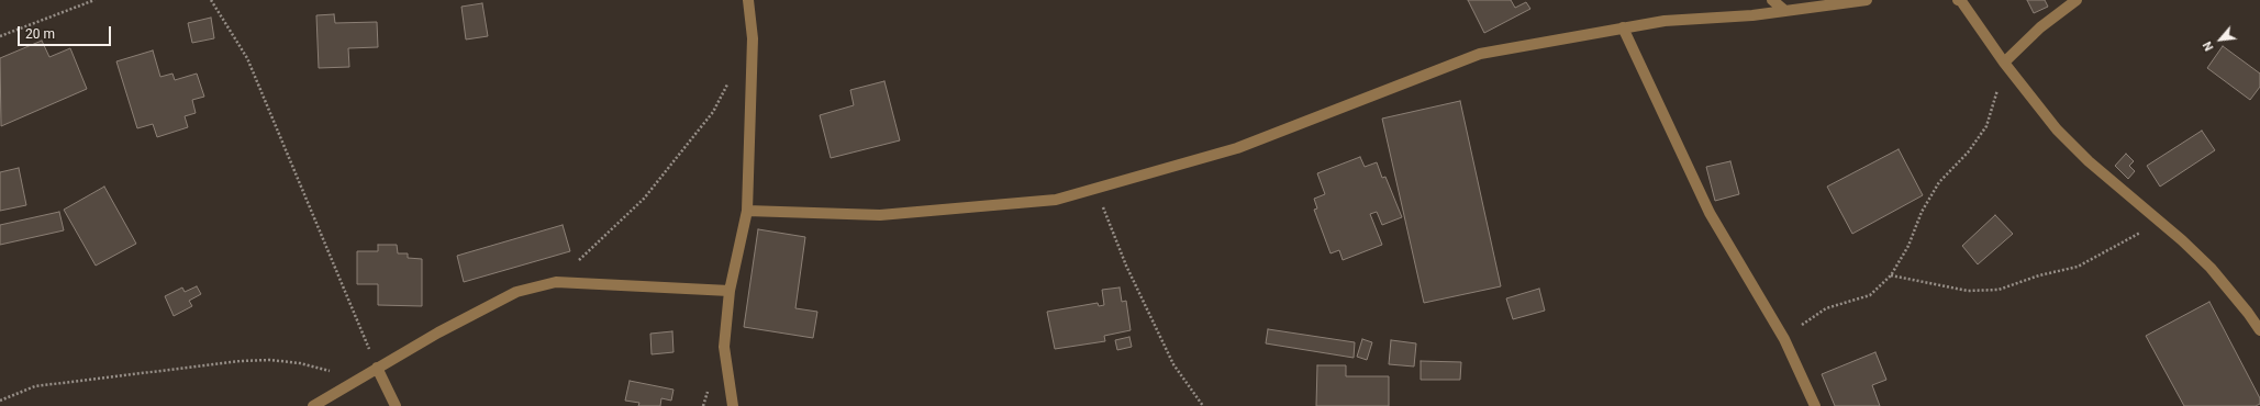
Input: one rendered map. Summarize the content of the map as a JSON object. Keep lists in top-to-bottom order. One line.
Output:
{"scale_bar":"20 m","north":"bottom left"}
